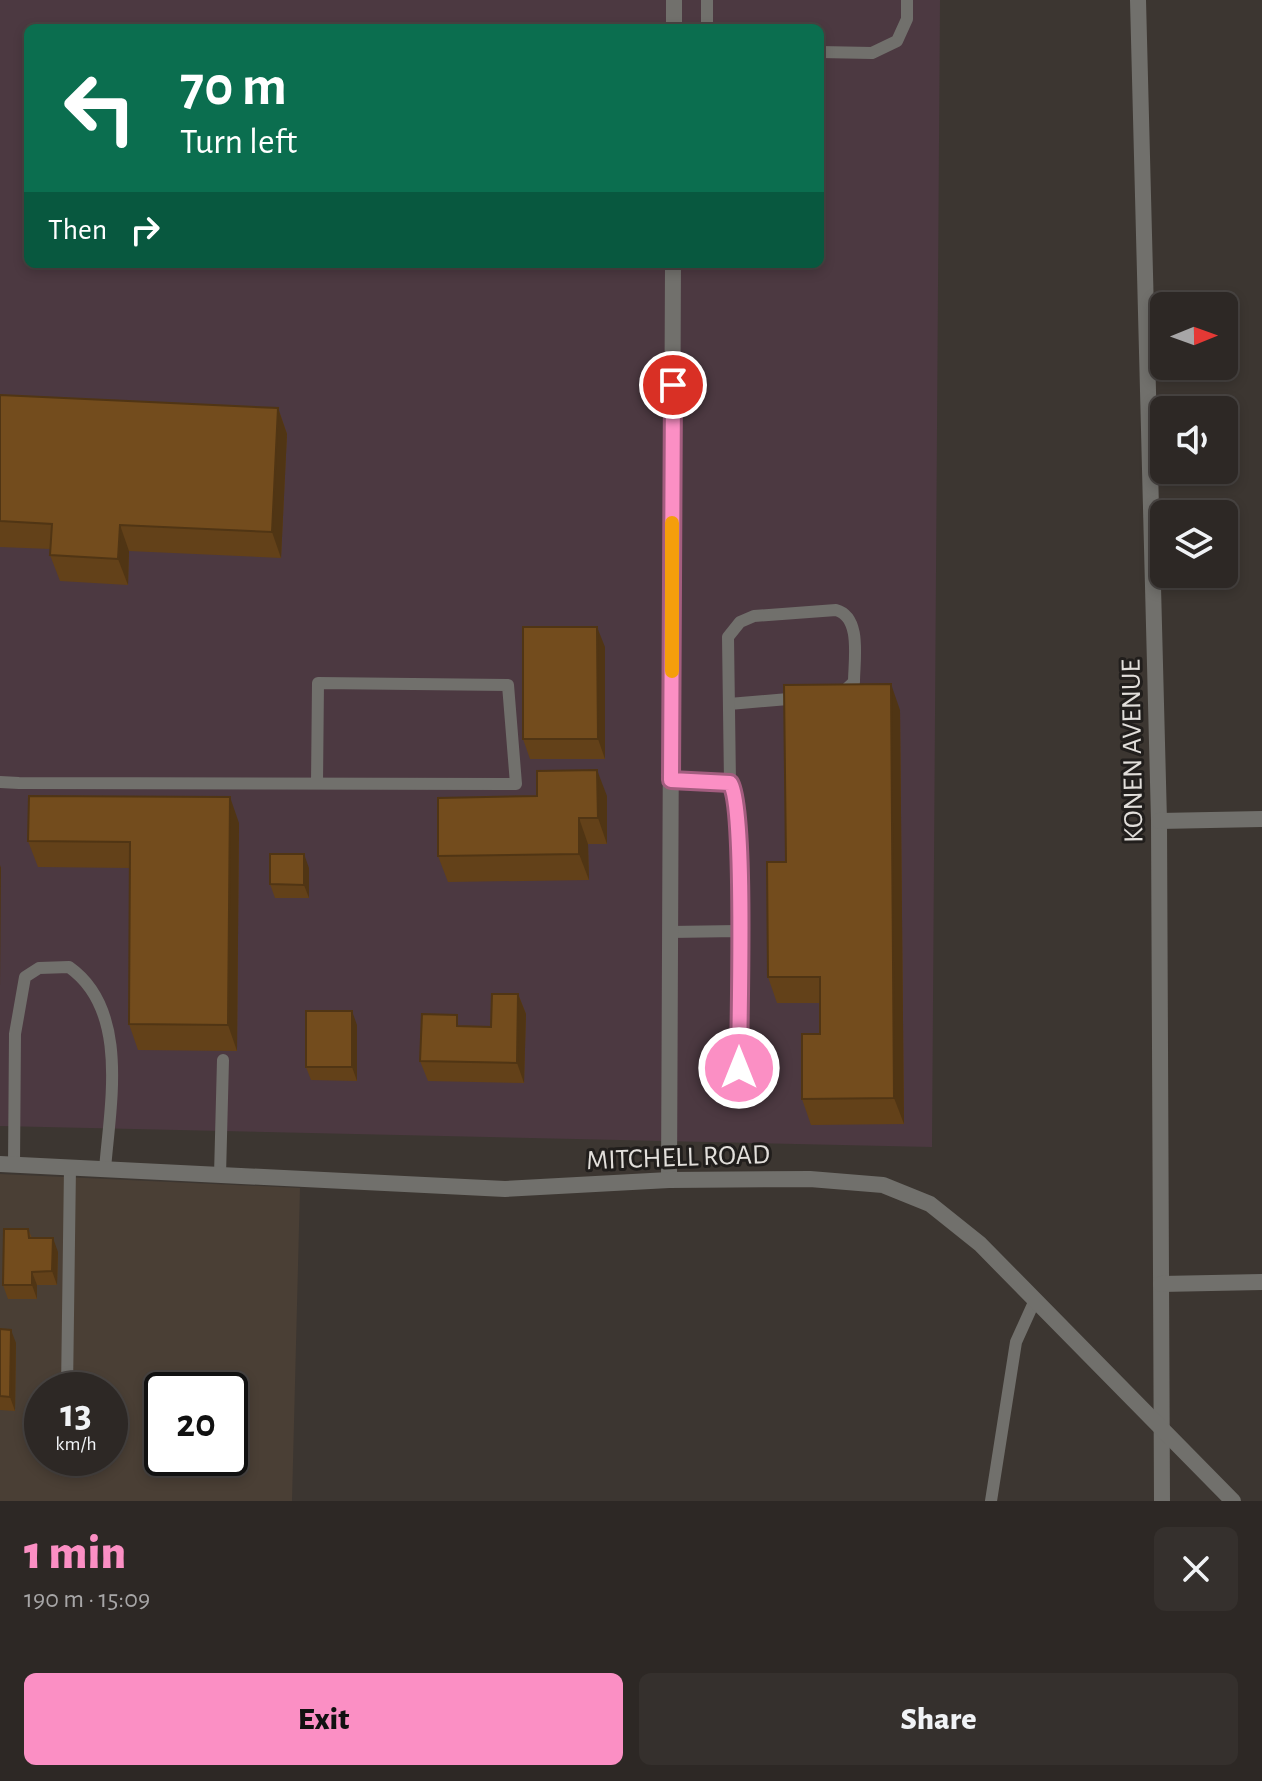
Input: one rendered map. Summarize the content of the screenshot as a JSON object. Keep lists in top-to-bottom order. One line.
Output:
{"streets":{"street":["KONEN AVENUE","MITCHELL ROAD"]},"crossings":[["KONEN AVENUE","MITCHELL ROAD"]],"north":"right","page":{"turn":["70 m","Turn left"],"then":"Then","speed":"13 km/h","limit":"20","heading":["1 min","190 m · 15:09"],"buttons":["Exit","Share"]}}
